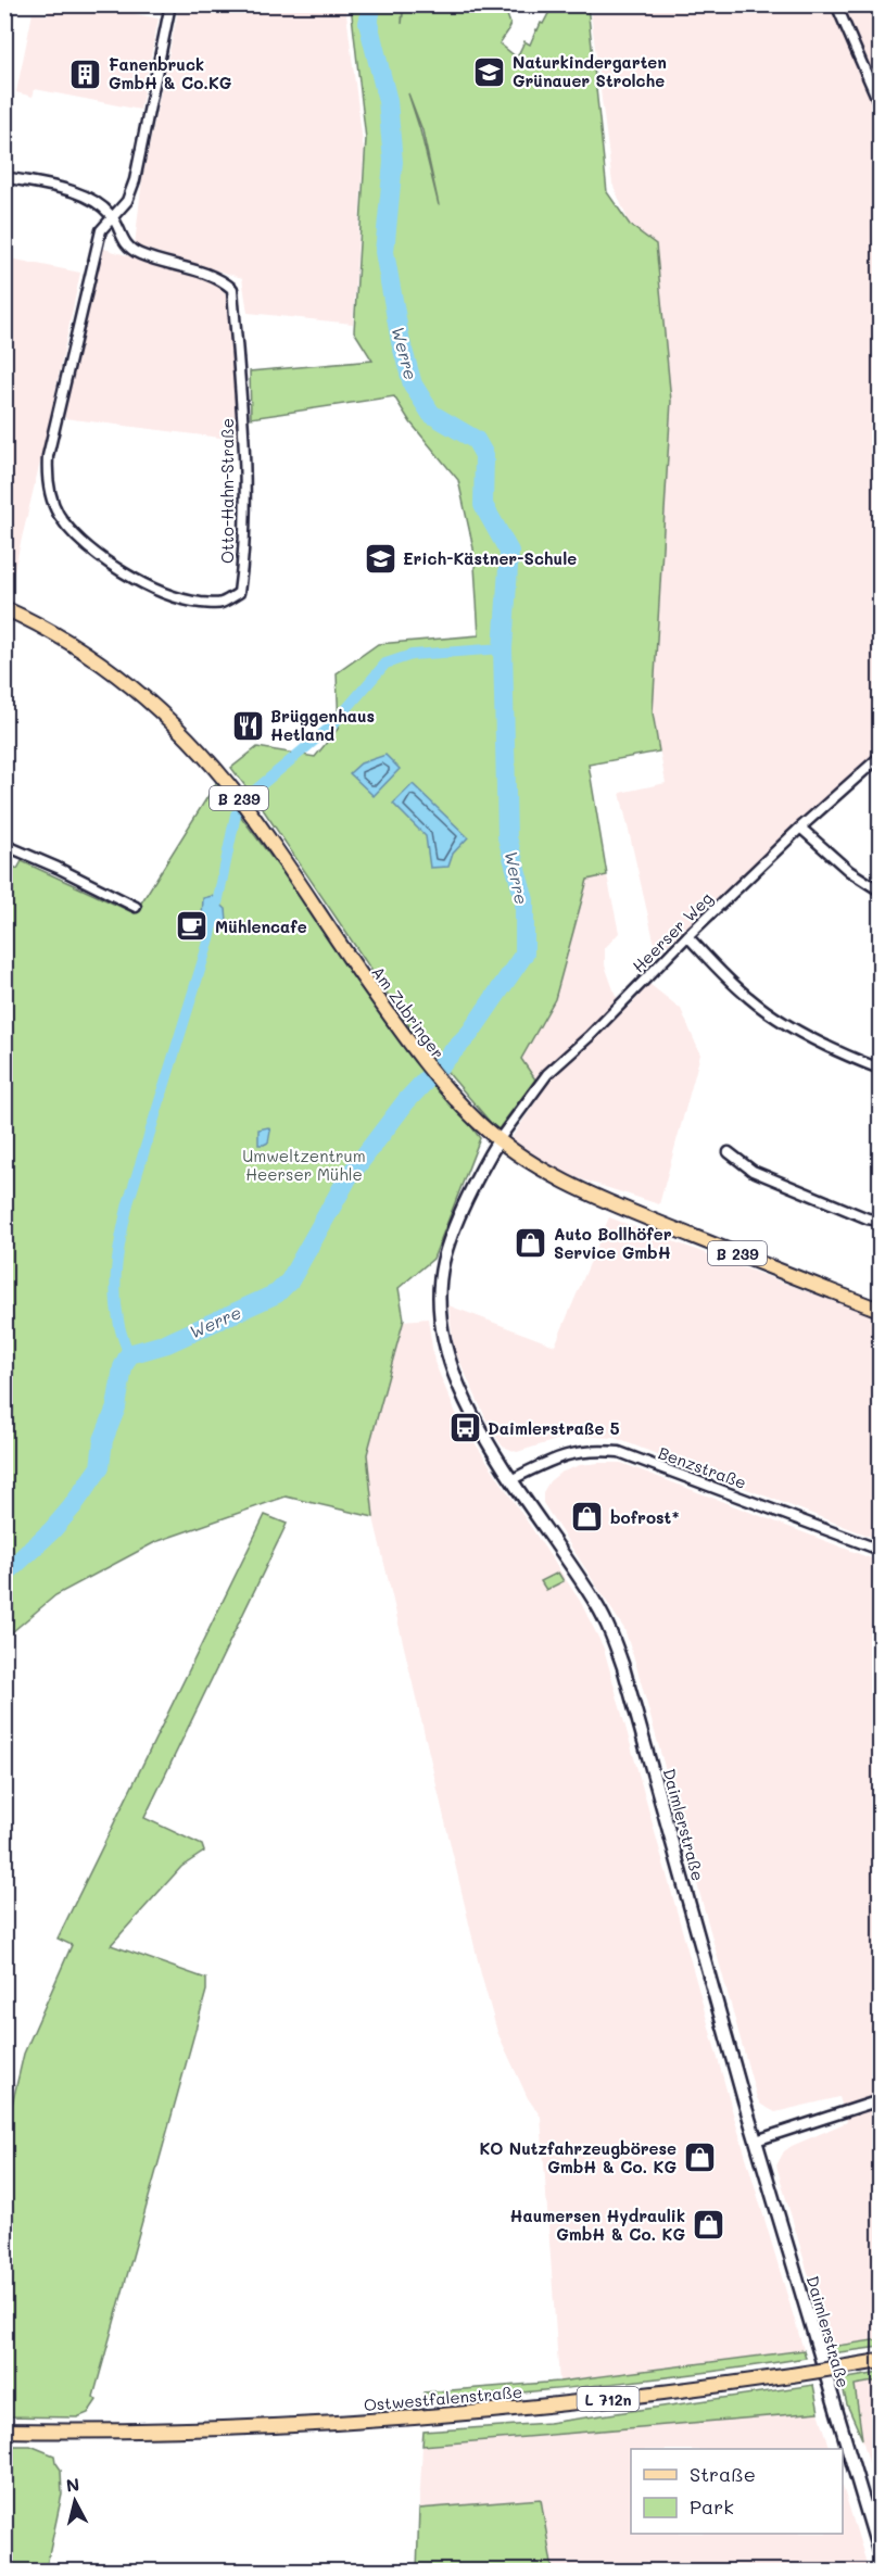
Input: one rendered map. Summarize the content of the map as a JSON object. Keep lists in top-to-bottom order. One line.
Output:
{"streets":{"main road":["B 239","Am Zubringer","Ostwestfalenstraße","L 712n"],"street":["Otto-Hahn-Straße","Heerser Weg","Benzstraße","Daimlerstraße"]},"crossings":[["Heerser Weg","Am Zubringer"],["Heerser Weg","Daimlerstraße"],["Am Zubringer","Daimlerstraße"],["Benzstraße","Daimlerstraße"]],"water":["Werre"],"parks":["Umweltzentrum Heerser Mühle"],"places":{"school or university":["Naturkindergarten Grünauer Strolche","Erich-Kästner-Schule"],"building":["Fanenbruck GmbH & Co.KG"],"restaurant":["Brüggenhaus Hetland"],"cafe":["Mühlencafe"],"shop":["Auto Bollhöfer Service GmbH","bofrost*","KO Nutzfahrzeugbörese GmbH & Co. KG","Haumersen Hydraulik GmbH & Co. KG"],"bus stop":["Daimlerstraße 5"]},"legend":["Straße","Park"],"north":"top"}
